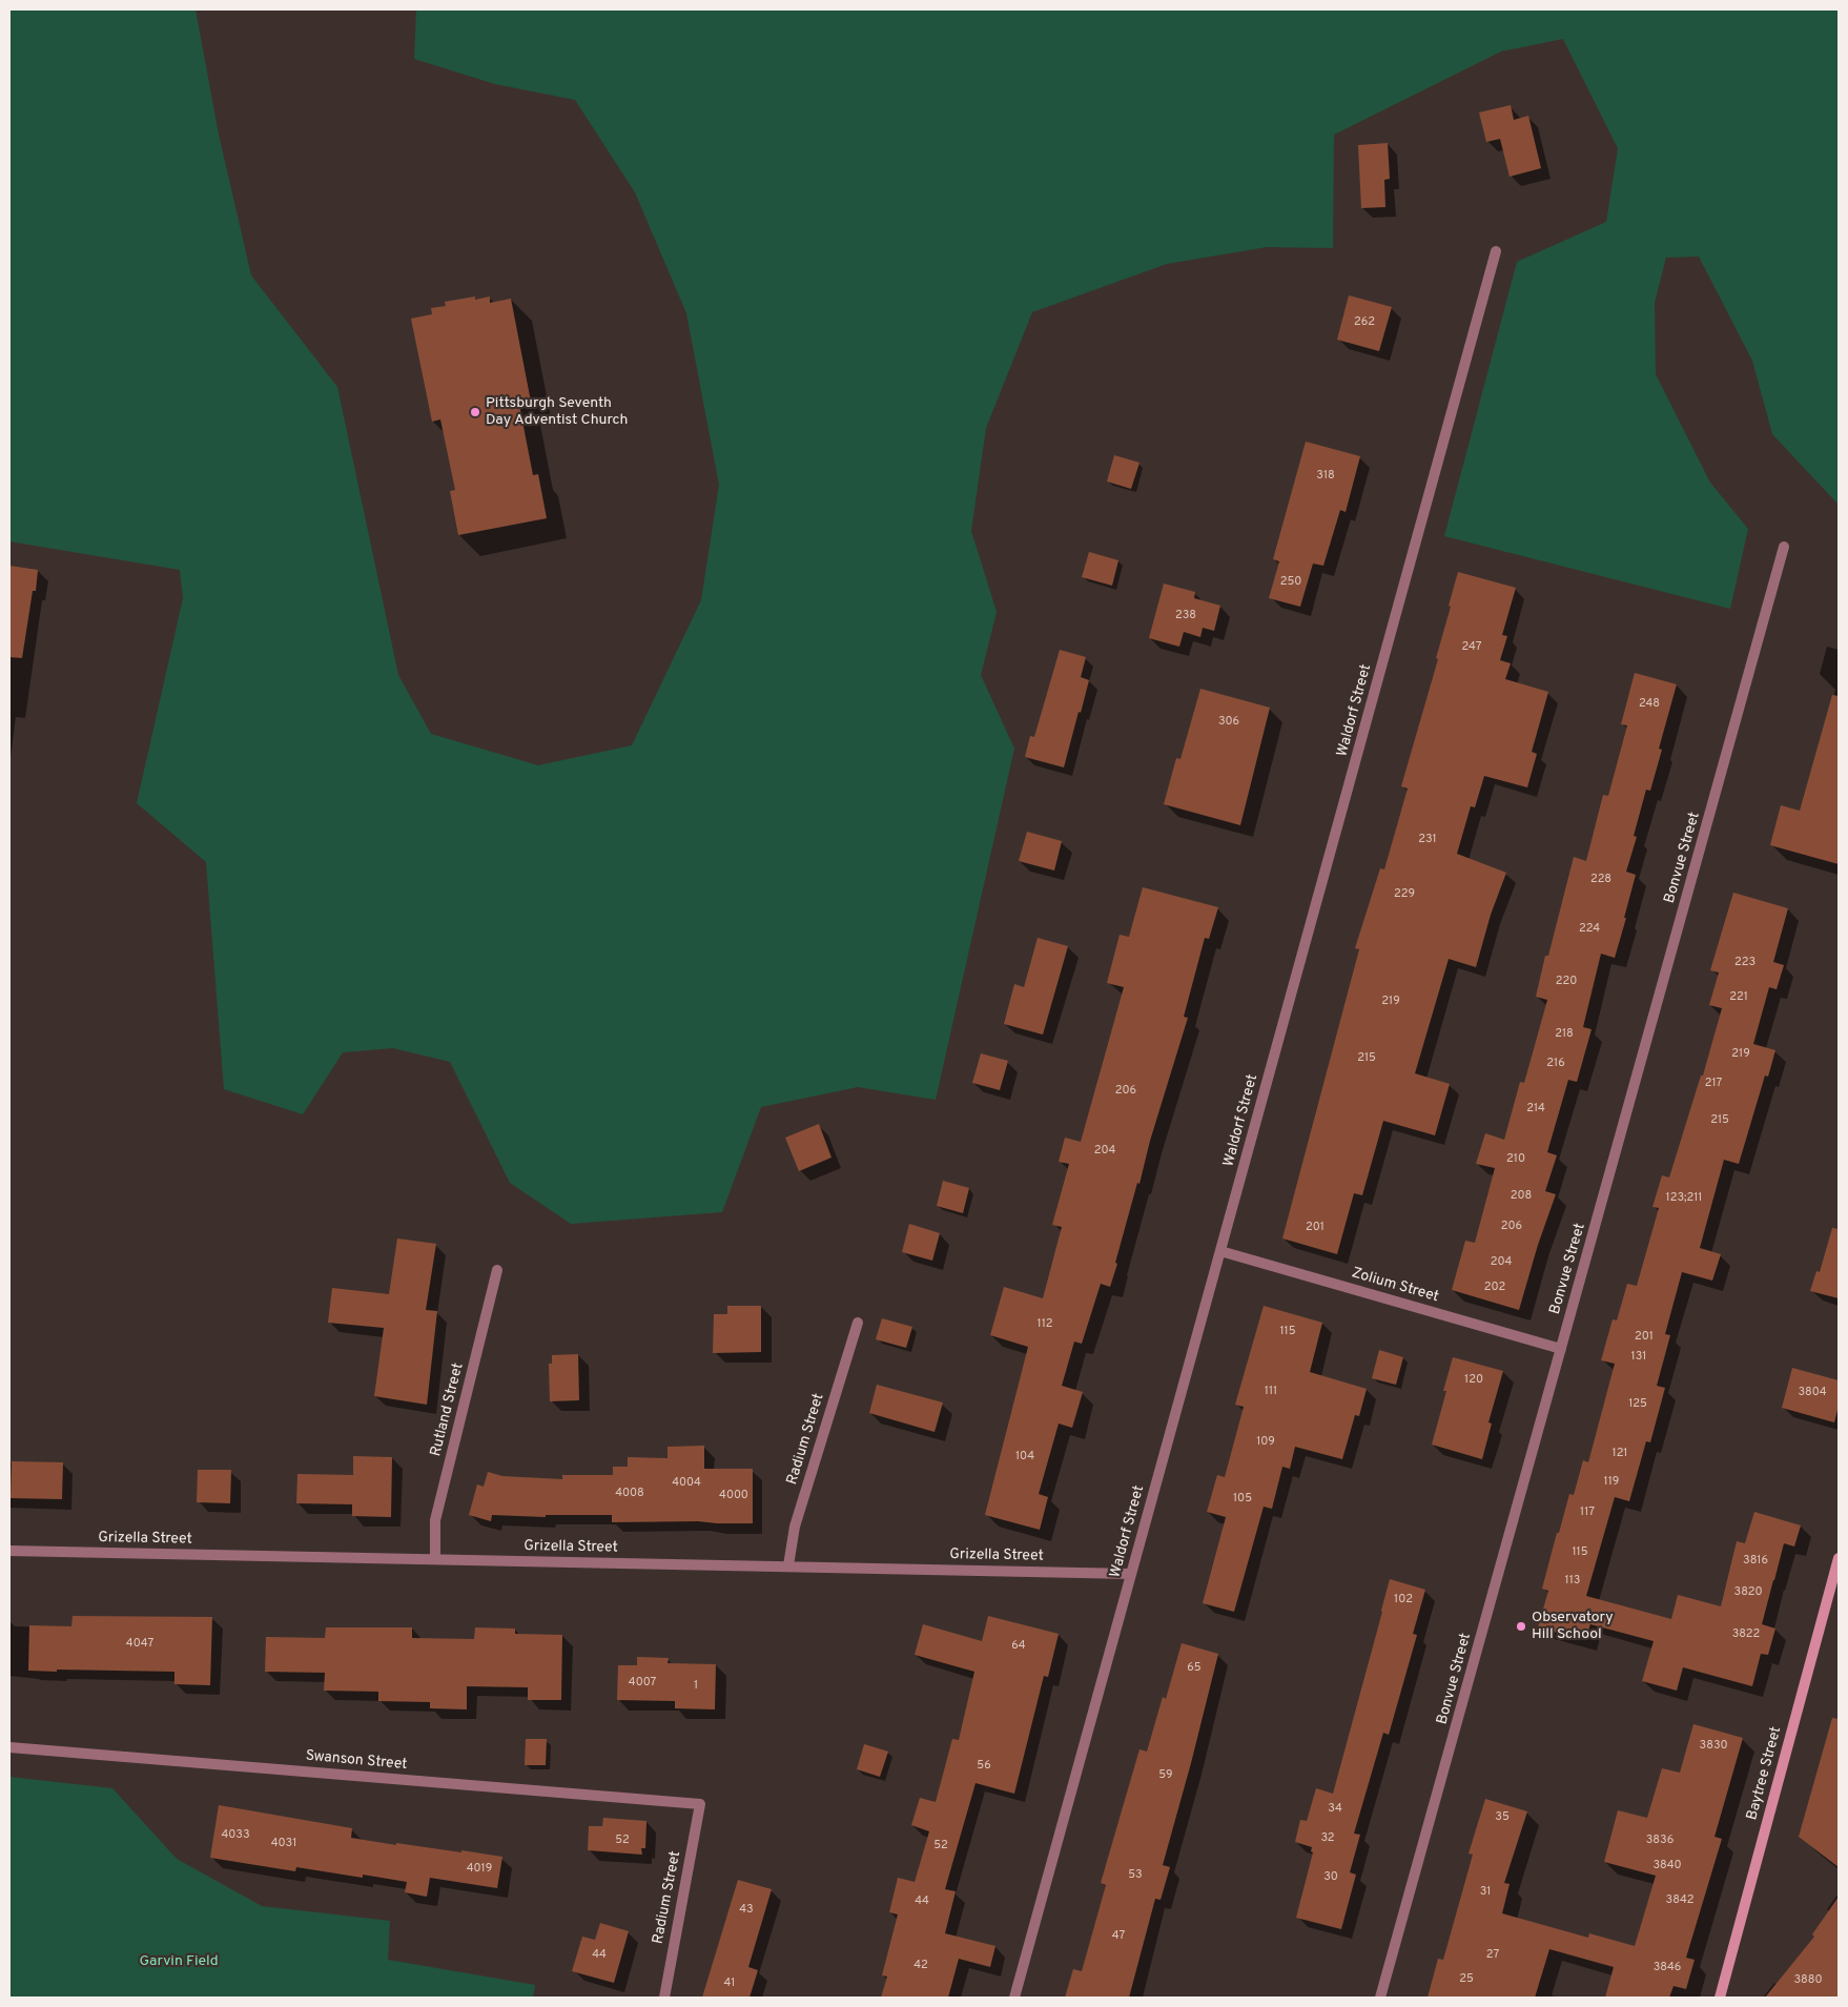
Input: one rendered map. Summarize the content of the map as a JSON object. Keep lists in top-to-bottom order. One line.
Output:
{"streets":{"street":["Waldorf Street","Bonvue Street","Zolium Street","Rutland Street","Radium Street","Grizella Street","Swanson Street","Baytree Street"]},"crossings":[["Waldorf Street","Zolium Street"],["Waldorf Street","Grizella Street"],["Bonvue Street","Zolium Street"],["Rutland Street","Grizella Street"],["Radium Street","Grizella Street"],["Radium Street","Swanson Street"]],"parks":["Garvin Field"],"places":["Pittsburgh Seventh Day Adventist Church","Observatory Hill School"],"house_numbers":["262","318","250","238","247","248","306","231","228","229","224","223","220","221","219","218","219","215","216","217","206","214","215","204","210","208","123;211","206","201","204","202","112","115","201","131","120","111","3804","125","109","121","104","119","4004","4008","4000","105","117","115","3816","113","3820","102","3822","4047","64","65","4007","1","3830","56","59","34","35","4033","32","52","3836","4031","52","3840","4019","53","30","31","3842","44","43","47","44","27","42","3846","25","3880","41"]}
